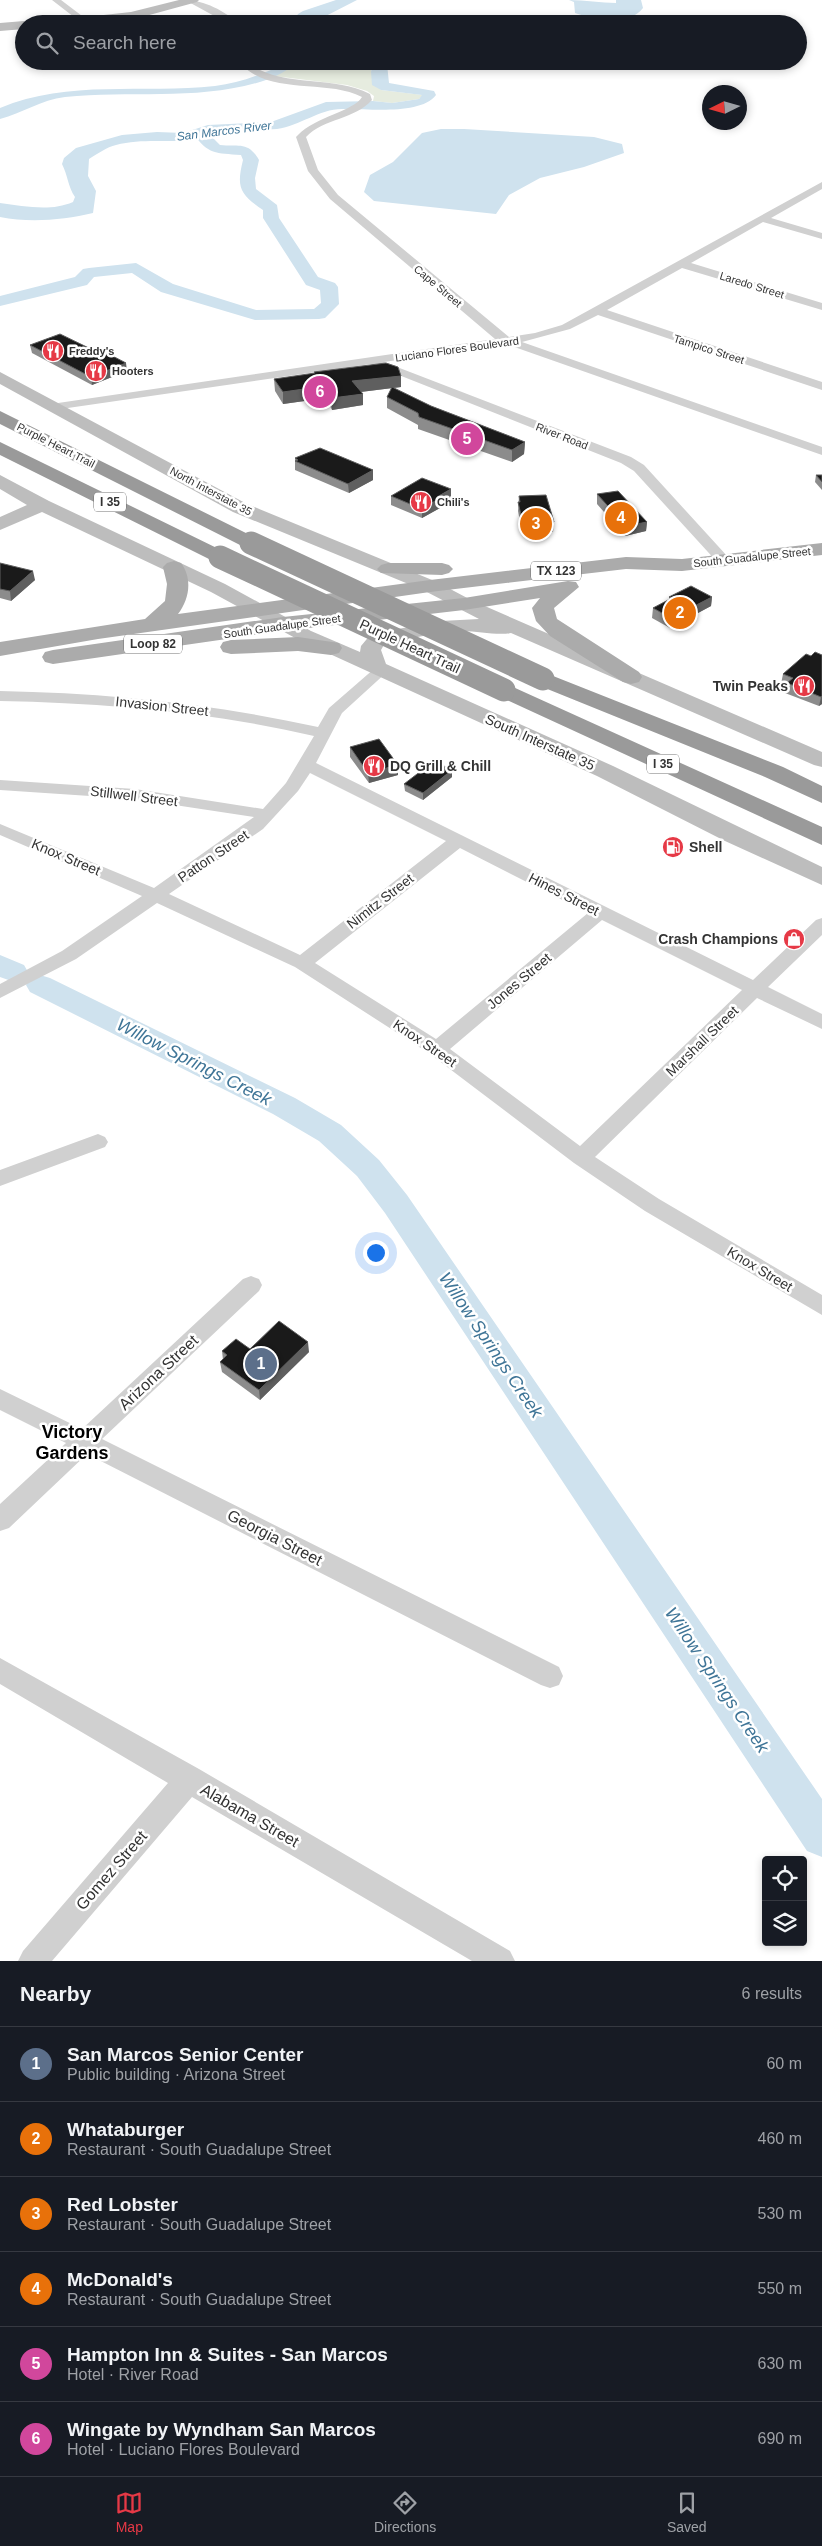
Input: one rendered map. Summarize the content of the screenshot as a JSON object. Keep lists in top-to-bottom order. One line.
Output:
{"streets":{"highway":["Purple Heart Trail","I 35"],"main road":["North Interstate 35","South Guadalupe Street","TX 123","Loop 82","South Interstate 35"],"street":["Laredo Street","Cape Street","Luciano Flores Boulevard","Tampico Street","River Road","Invasion Street","Stillwell Street","Patton Street","Knox Street","Hines Street","Nimitz Street","Jones Street","Marshall Street","Arizona Street","Georgia Street","Alabama Street","Gomez Street"]},"crossings":[["Laredo Street","Luciano Flores Boulevard"],["Cape Street","Luciano Flores Boulevard"],["Luciano Flores Boulevard","Tampico Street"],["Luciano Flores Boulevard","River Road"],["Luciano Flores Boulevard","North Interstate 35"],["River Road","South Guadalupe Street"],["North Interstate 35","South Guadalupe Street"],["South Guadalupe Street","South Interstate 35"],["Invasion Street","Patton Street"],["South Interstate 35","Patton Street"],["Stillwell Street","Patton Street"],["Patton Street","Knox Street"],["Patton Street","Hines Street"],["Knox Street","Nimitz Street"],["Knox Street","Jones Street"],["Knox Street","Marshall Street"],["Hines Street","Nimitz Street"],["Hines Street","Jones Street"],["Hines Street","Marshall Street"],["Arizona Street","Georgia Street"],["Alabama Street","Gomez Street"]],"districts":["Victory Gardens"],"water":["San Marcos River","Willow Springs Creek"],"places":{"restaurant":["Freddy's","Hooters","Chili's","Twin Peaks","DQ Grill & Chill"],"fuel station":["Shell"],"shop":["Crash Champions"]},"north":"left","page":{"search":"Search here","pins":["6","5","4","3","2","1"],"heading":["Nearby","6 results"],"list":[{"mark":"1","name":"San Marcos Senior Center","note":"Public building · Arizona Street","value":"60 m"},{"mark":"2","name":"Whataburger","note":"Restaurant · South Guadalupe Street","value":"460 m"},{"mark":"3","name":"Red Lobster","note":"Restaurant · South Guadalupe Street","value":"530 m"},{"mark":"4","name":"McDonald's","note":"Restaurant · South Guadalupe Street","value":"550 m"},{"mark":"5","name":"Hampton Inn & Suites - San Marcos","note":"Hotel · River Road","value":"630 m"},{"mark":"6","name":"Wingate by Wyndham San Marcos","note":"Hotel · Luciano Flores Boulevard","value":"690 m"}],"nav":["Map","Directions","Saved"]}}
